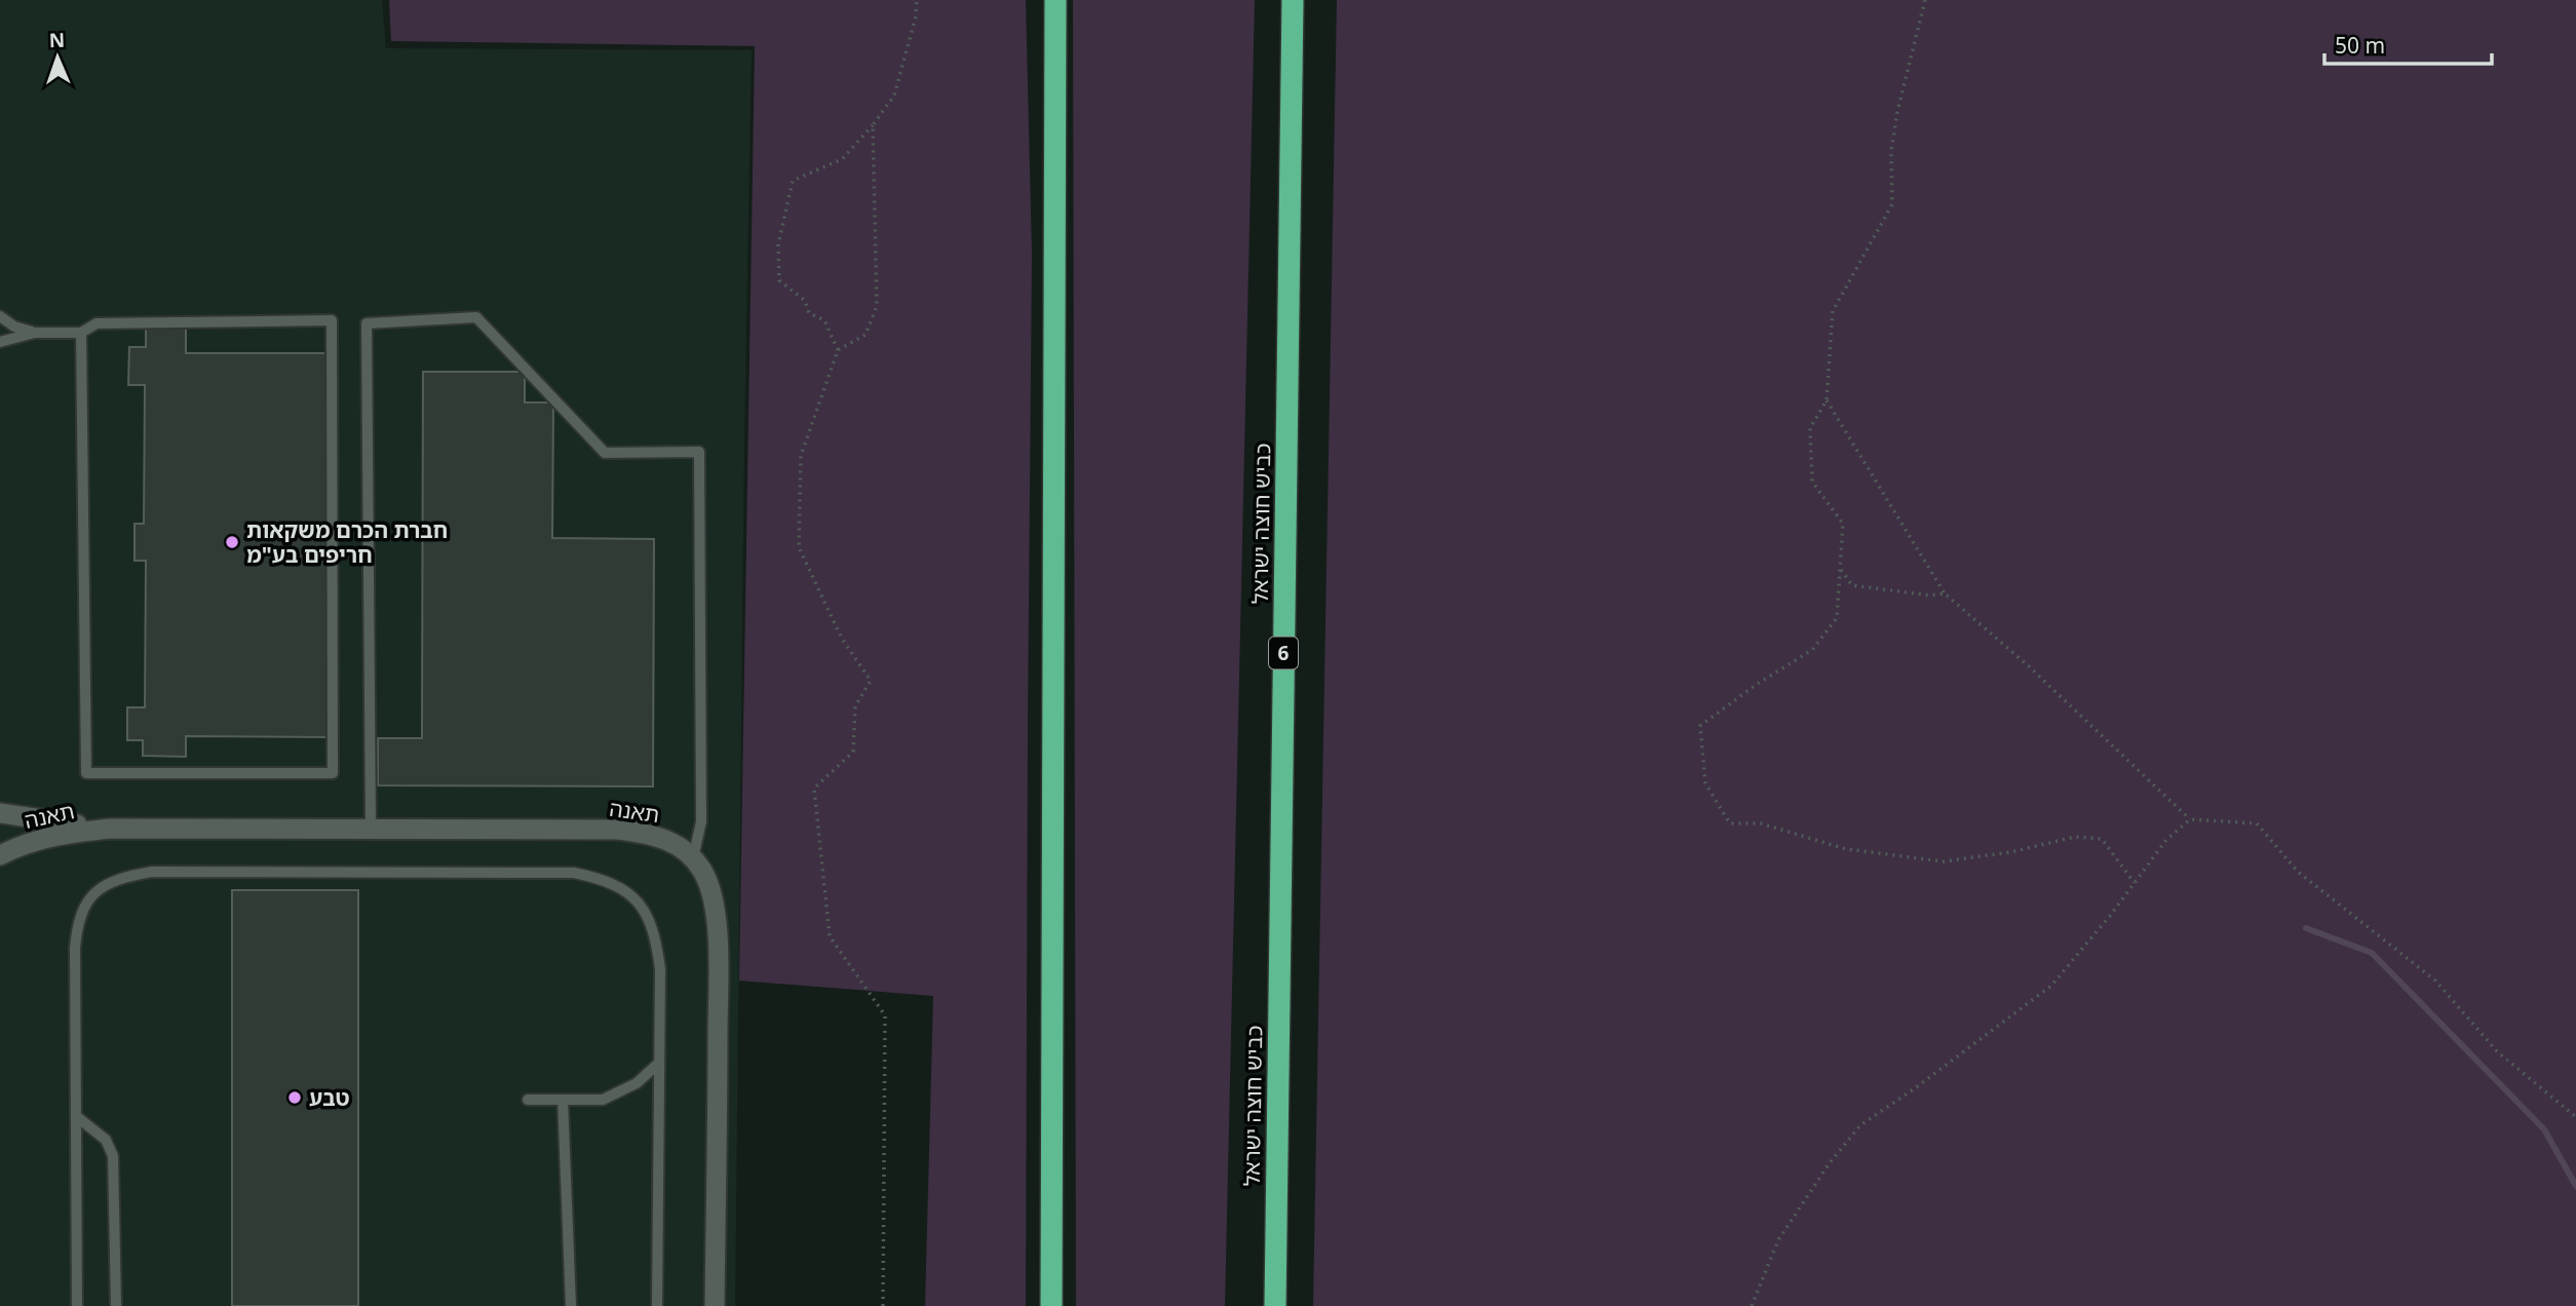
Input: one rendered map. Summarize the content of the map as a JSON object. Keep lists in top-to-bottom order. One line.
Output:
{"streets":{"highway":["כביש חוצה ישראל","6"],"street":["תאנה"]},"places":["חברת הכרם משקאות חריפים בע\"מ","טבע"],"scale_bar":"50 m","north":"top"}
